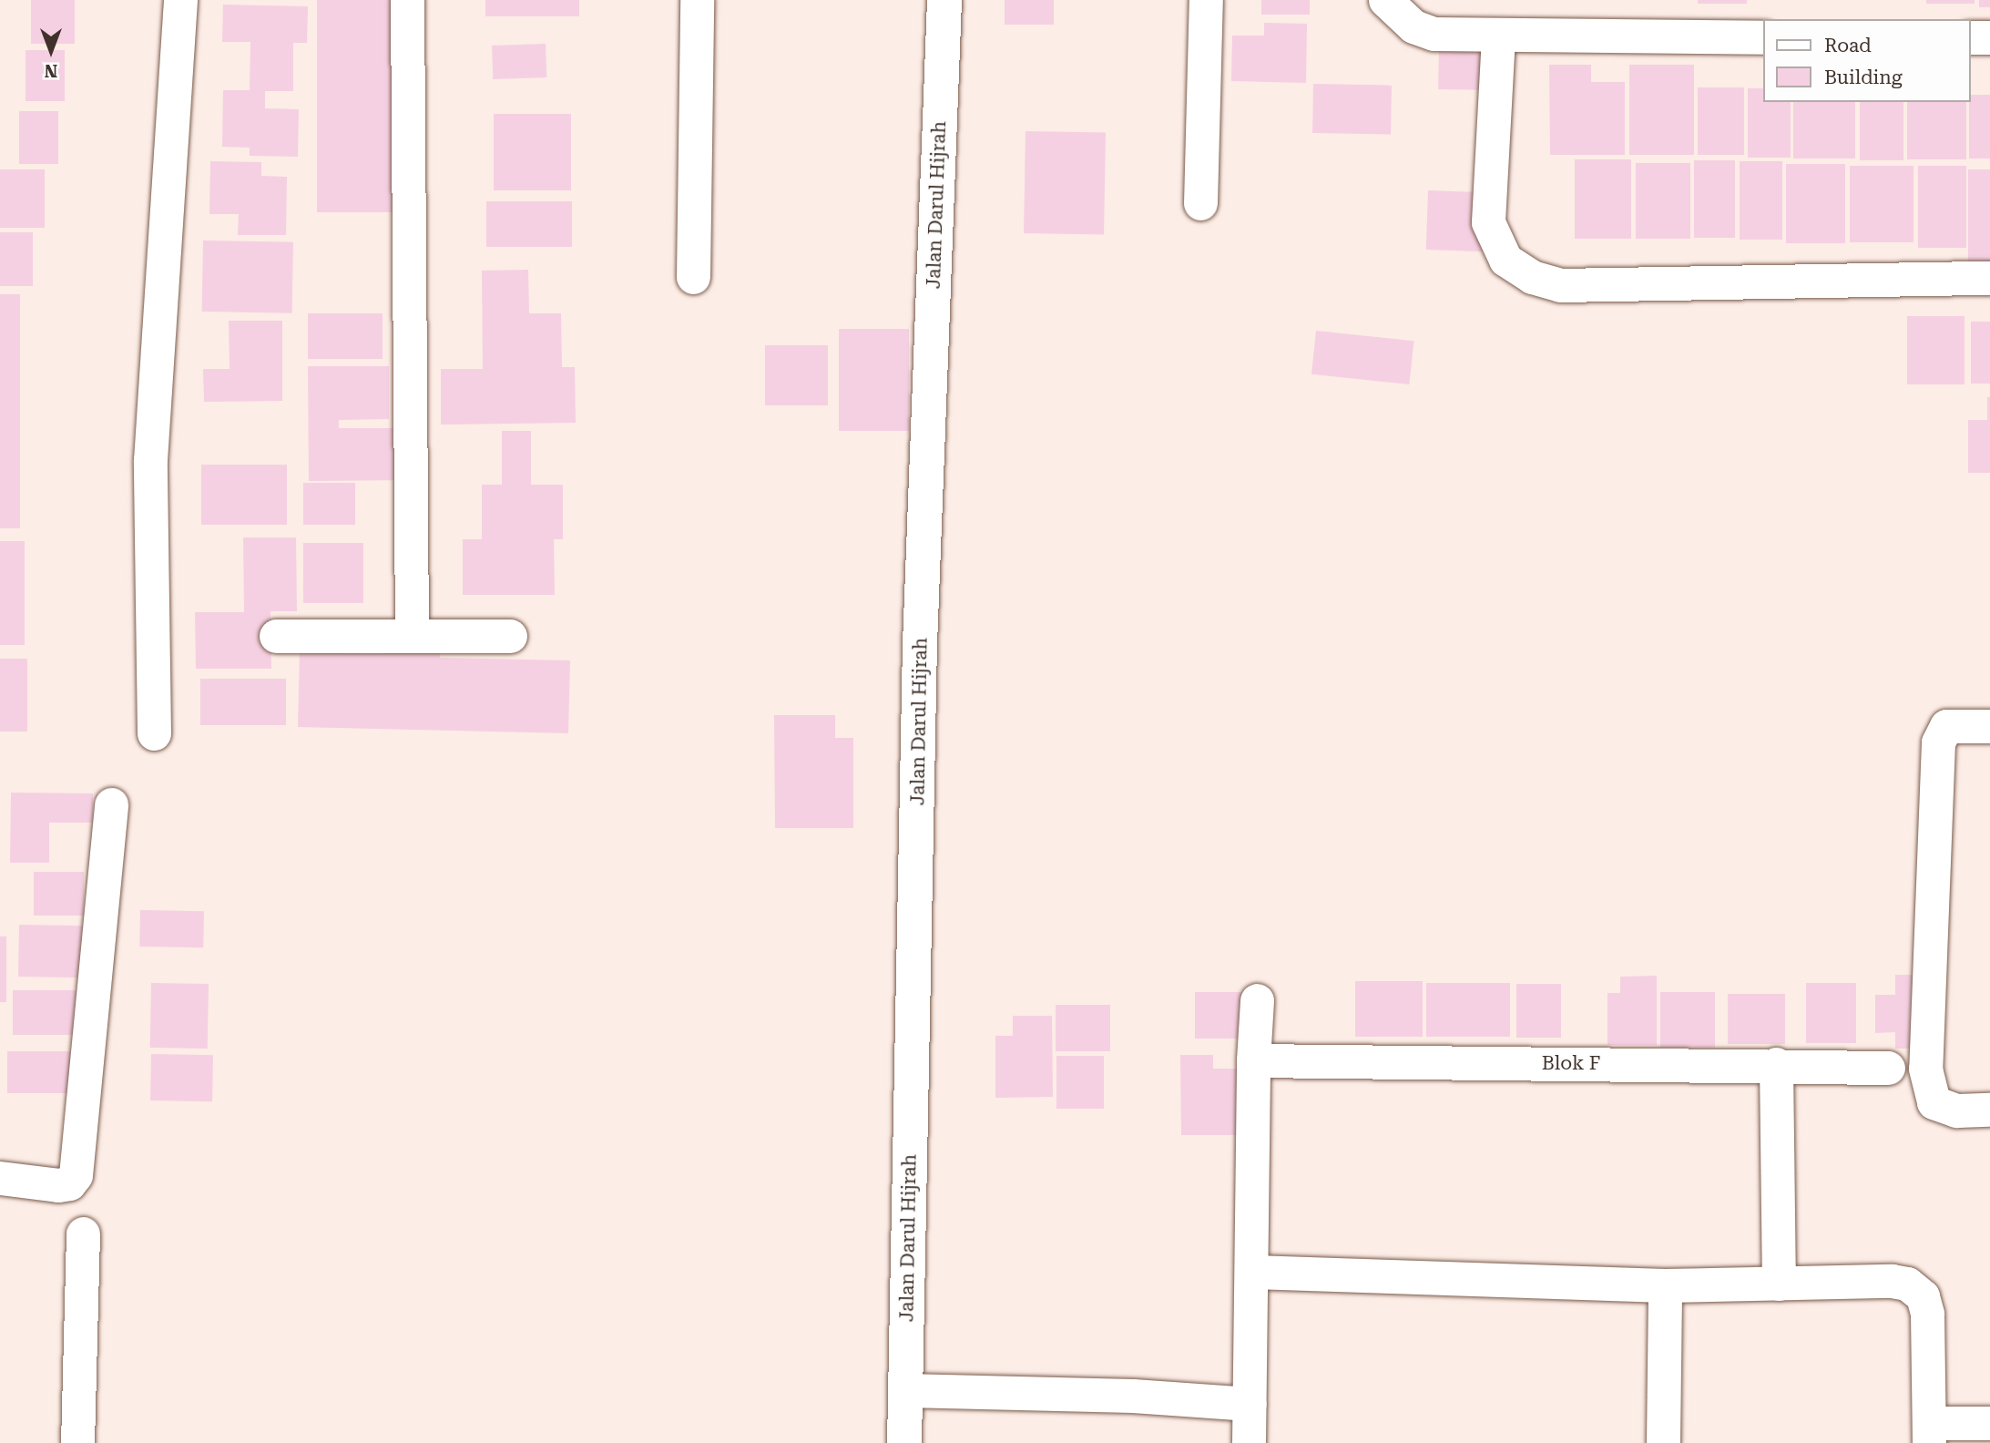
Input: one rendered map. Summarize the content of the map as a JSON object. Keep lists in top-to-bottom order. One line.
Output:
{"streets":{"street":["Jalan Darul Hijrah","Blok F"]},"legend":["Road","Building"],"north":"bottom"}
